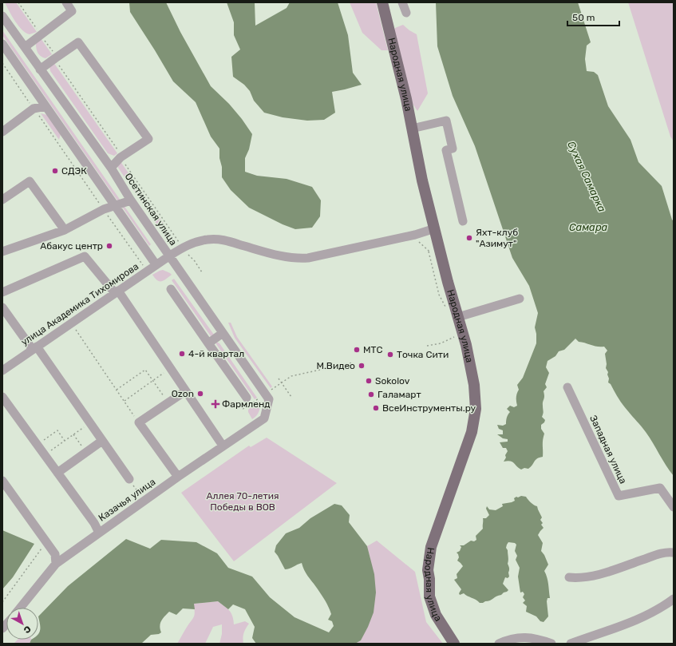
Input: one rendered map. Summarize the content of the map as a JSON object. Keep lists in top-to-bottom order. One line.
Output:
{"streets":{"main road":["Народная улица"],"street":["Осетинская улица","улица Академика Тихомирова","Западная улица","Казачья улица"]},"crossings":[["Народная улица","улица Академика Тихомирова"],["Осетинская улица","улица Академика Тихомирова"],["Осетинская улица","Казачья улица"]],"water":["Сухая Самарка","Самара"],"parks":["Аллея 70-летия Победы в ВОВ"],"places":{"other":["СДЭК","Яхт-клуб \"Азимут\"","Абакус центр","МТС","4-й квартал","Точка Сити","М.Видео","Sokolov","Ozon","Галамарт","ВсеИнструменты.ру"],"health":["Фармленд"]},"scale_bar":"50 m","north":"bottom right"}
